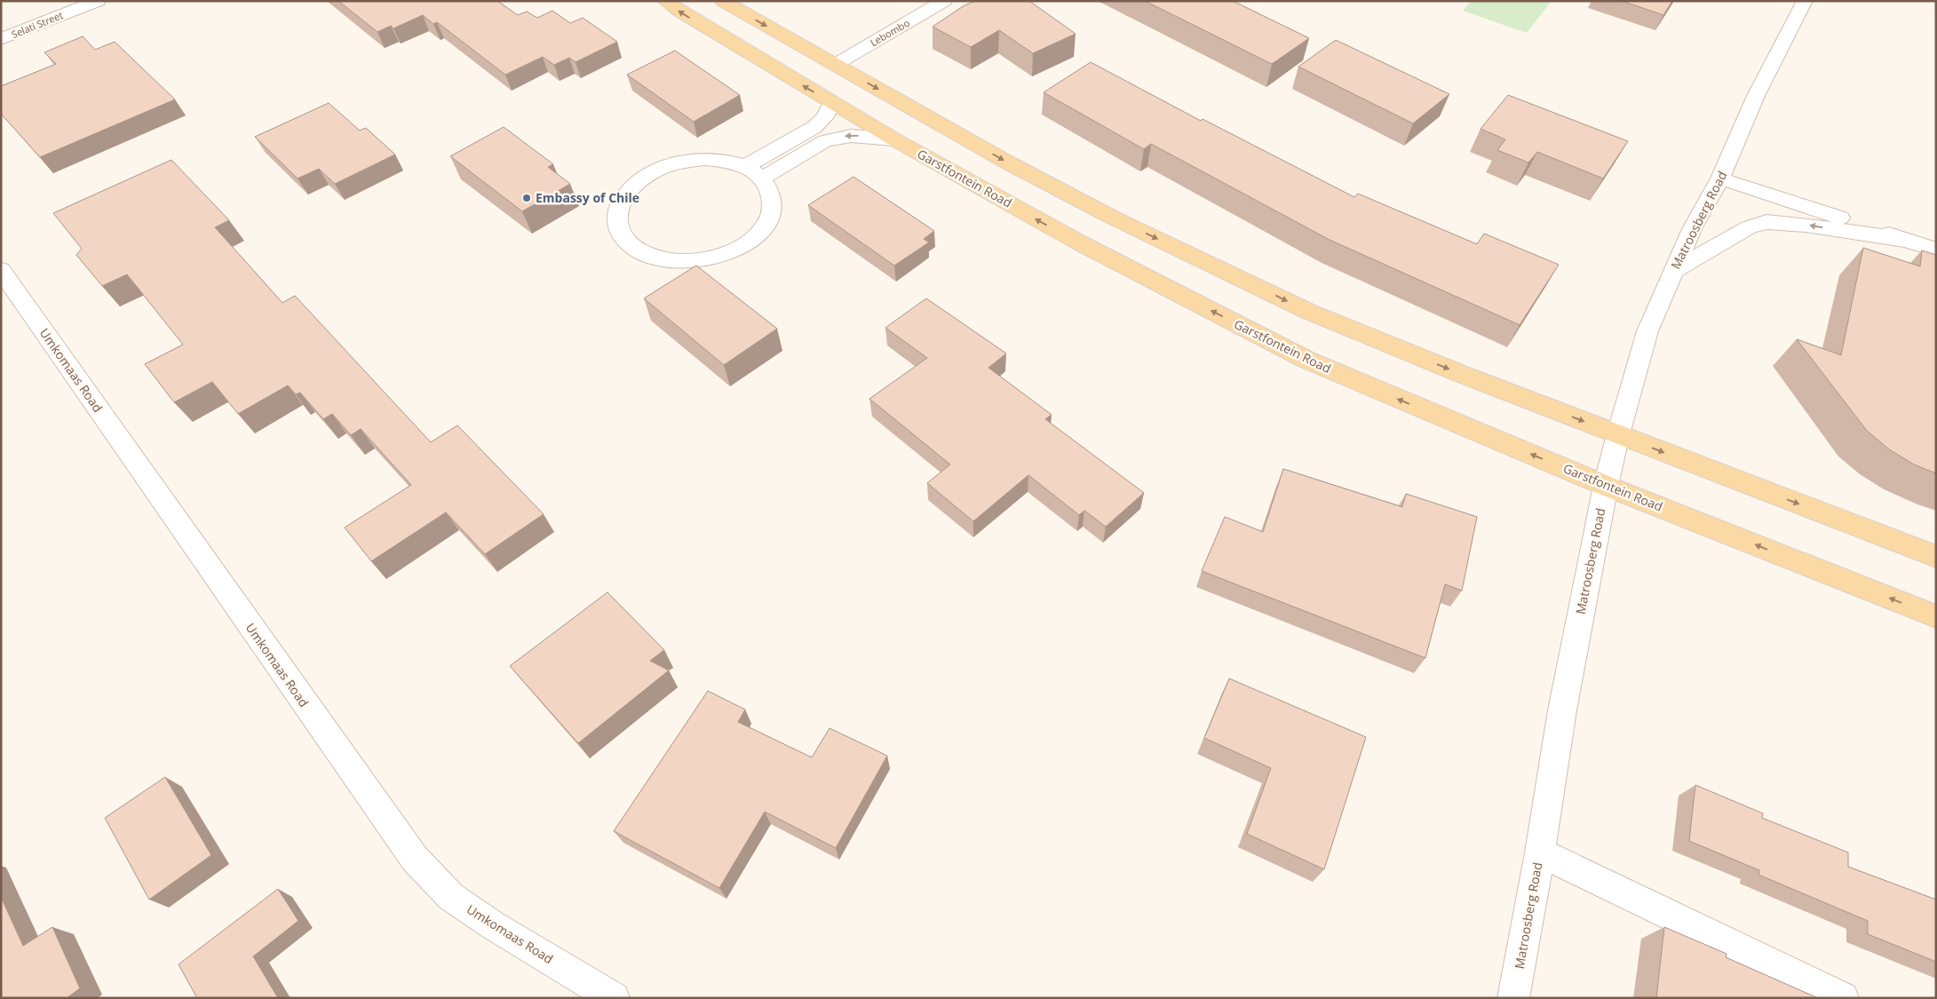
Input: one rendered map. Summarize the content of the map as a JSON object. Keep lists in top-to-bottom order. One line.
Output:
{"streets":{"main road":["Garstfontein Road"],"street":["Selati Street","Lebombo","Matroosberg Road","Umkomaas Road"]},"crossings":[["Garstfontein Road","Matroosberg Road"]],"places":["Embassy of Chile"]}
